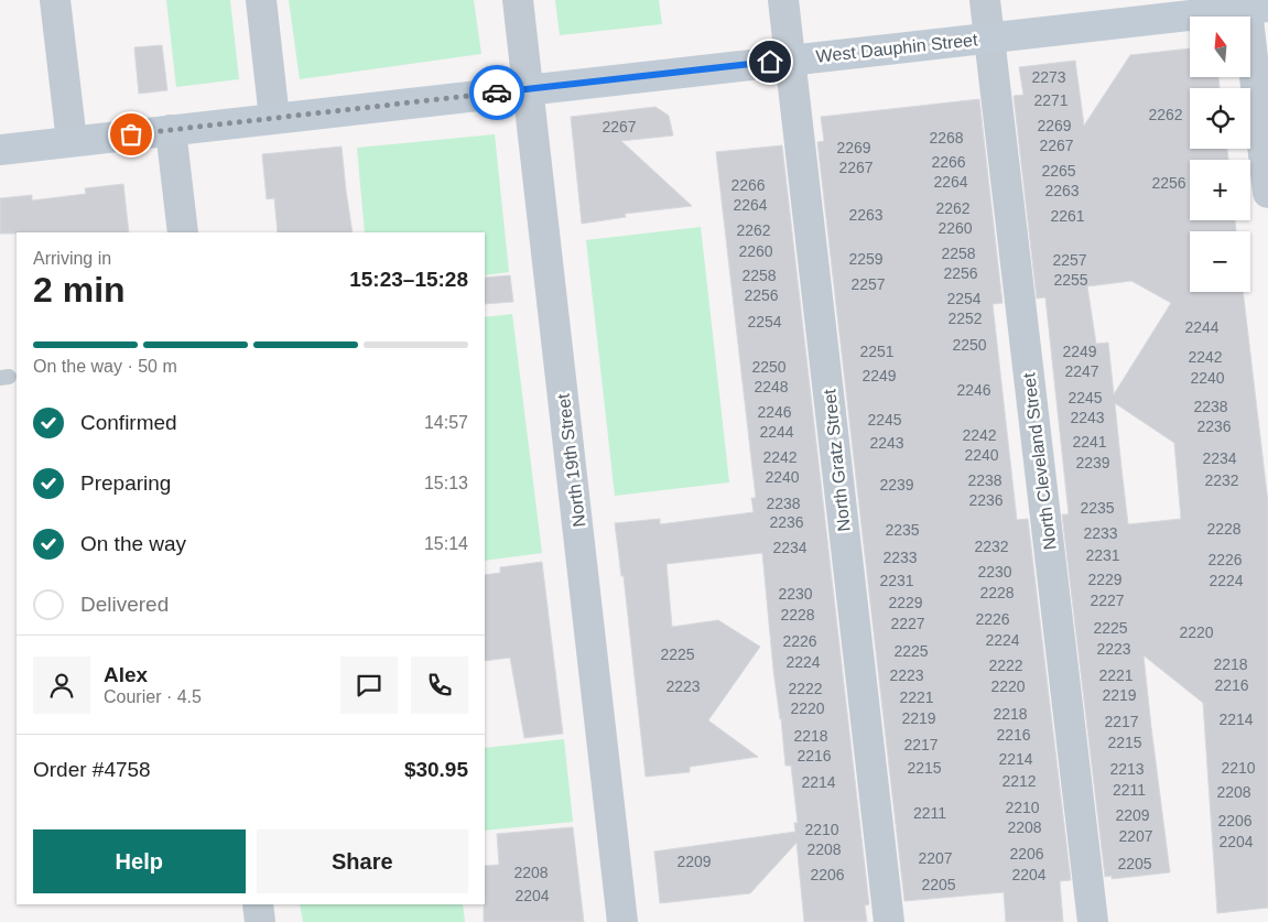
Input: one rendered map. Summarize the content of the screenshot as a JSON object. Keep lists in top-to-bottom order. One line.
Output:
{"streets":{"street":["West Dauphin Street","North 19th Street","North Gratz Street","North Cleveland Street"]},"crossings":[["West Dauphin Street","North 19th Street"],["West Dauphin Street","North Gratz Street"],["West Dauphin Street","North Cleveland Street"]],"house_numbers":["2273","2271","2262","2269","2267","2268","2267","2269","2266","2267","2265","2264","2256","2266","2263","2264","2262","2263","2261","2260","2262","2260","2258","2259","2257","2256","2258","2255","2257","2256","2254","2252","2254","2244","2250","2251","2249","2242","2250","2247","2249","2240","2248","2246","2245","2238","2246","2243","2245","2236","2244","2242","2241","2243","2240","2242","2234","2239","2240","2238","2232","2239","2236","2238","2235","2236","2228","2235","2233","2232","2234","2231","2233","2226","2230","2229","2231","2224","2228","2230","2227","2229","2228","2226","2227","2225","2220","2224","2226","2223","2225","2225","2224","2218","2222","2223","2221","2216","2223","2220","2222","2219","2221","2220","2218","2219","2214","2217","2216","2218","2215","2217","2216","2214","2215","2210","2213","2212","2214","2211","2208","2210","2211","2209","2206","2208","2210","2207","2204","2208","2206","2207","2209","2205","2208","2206","2204","2205","2204"],"north":"top","page":{"map_buttons":["+","−"],"heading":["2 min","Arriving in","15:23–15:28"],"panel":["Alex","Courier · 4.5","Order #4758","$30.95"],"bar":"On the way · 50 m","list":[["Confirmed","14:57"],["Preparing","15:13"],["On the way","15:14"],"Delivered"],"buttons":["Help","Share"]}}
